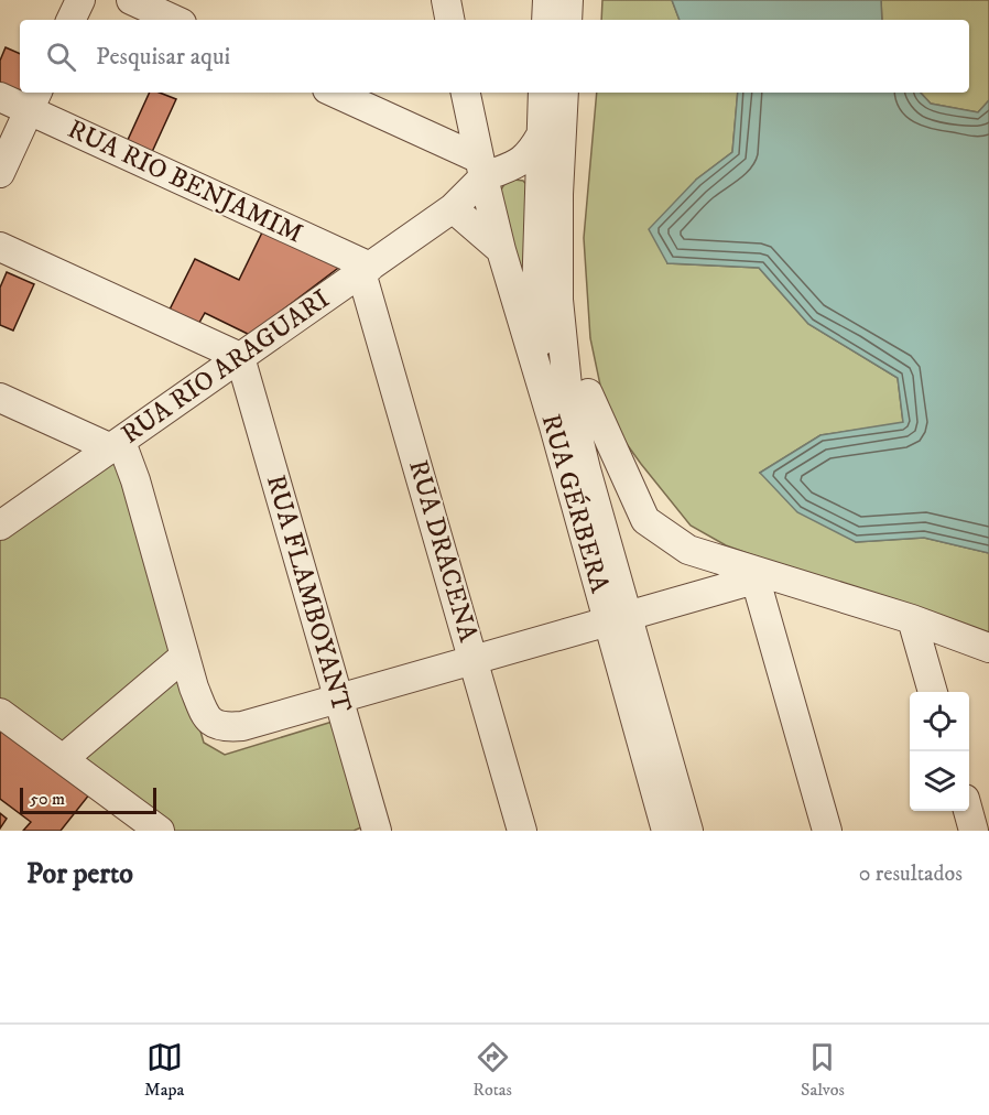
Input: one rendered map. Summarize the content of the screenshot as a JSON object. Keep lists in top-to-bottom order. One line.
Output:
{"streets":{"street":["RUA RIO BENJAMIM","RUA RIO ARAGUARI","RUA GÉRBERA","RUA DRACENA","RUA FLAMBOYANT"]},"crossings":[["RUA RIO BENJAMIM","RUA RIO ARAGUARI"],["RUA RIO BENJAMIM","RUA DRACENA"],["RUA RIO ARAGUARI","RUA GÉRBERA"],["RUA RIO ARAGUARI","RUA DRACENA"],["RUA RIO ARAGUARI","RUA FLAMBOYANT"]],"scale_bar":"50 m","page":{"search":"Pesquisar aqui","scale":"50 m","heading":["Por perto","0 resultados"],"nav":["Mapa","Rotas","Salvos"]}}
